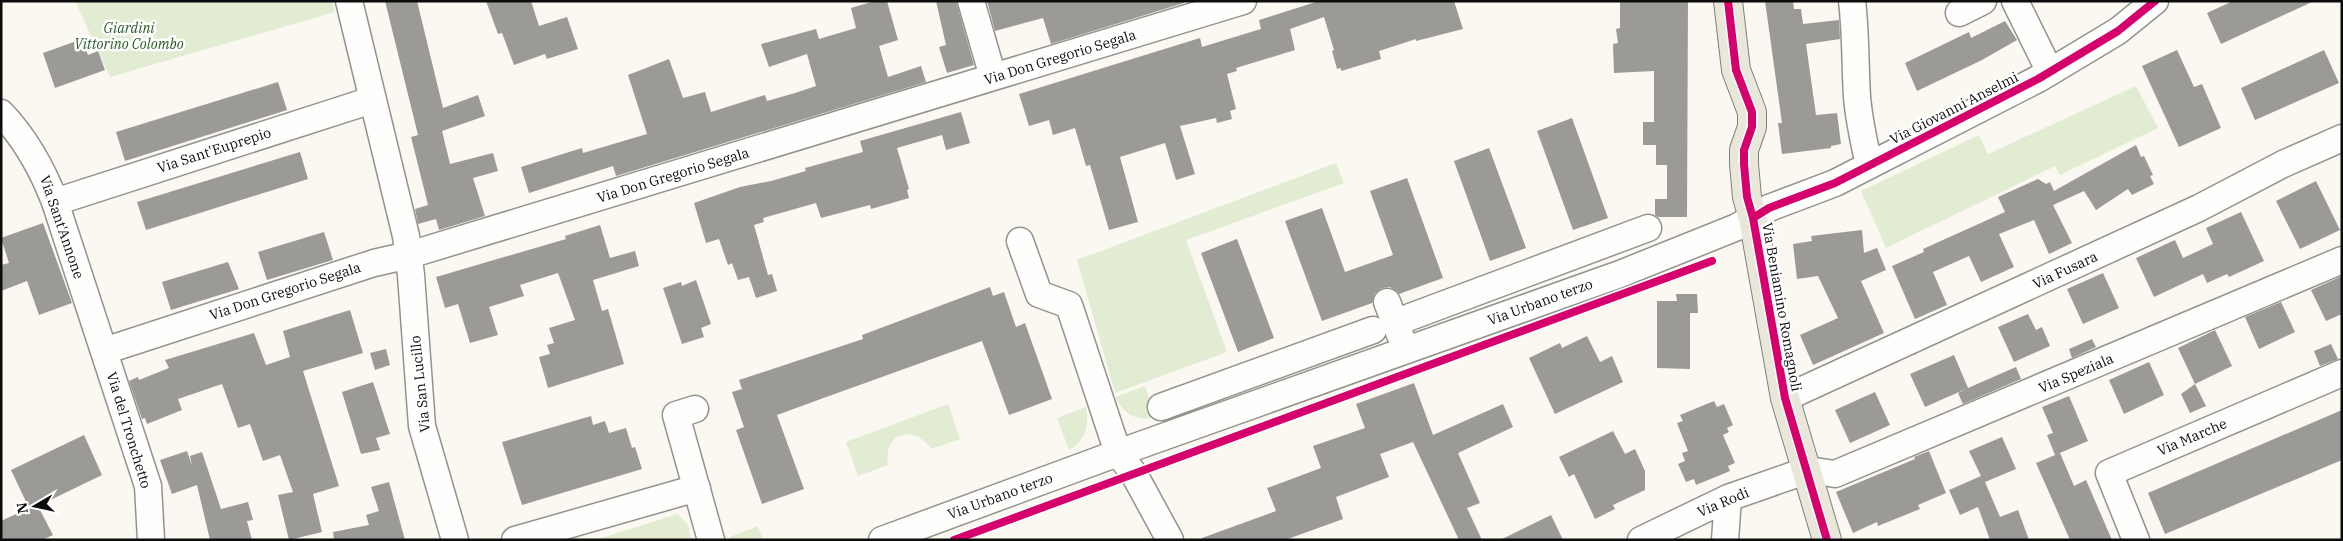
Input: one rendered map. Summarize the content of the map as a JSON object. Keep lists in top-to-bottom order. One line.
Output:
{"streets":{"main road":["Via Beniamino Romagnoli"],"street":["Via Don Gregorio Segala","Via Giovanni Anselmi","Via Sant'Euprepio","Via Sant'Annone","Via Fusara","Via Urbano terzo","Via Speziala","Via San Lucillo","Via del Tronchetto","Via Marche","Via Rodi"]},"crossings":[["Via Don Gregorio Segala","Via Sant'Annone"],["Via Don Gregorio Segala","Via San Lucillo"],["Via Don Gregorio Segala","Via del Tronchetto"],["Via Giovanni Anselmi","Via Urbano terzo"],["Via Giovanni Anselmi","Via Beniamino Romagnoli"],["Via Sant'Euprepio","Via Sant'Annone"],["Via Sant'Annone","Via del Tronchetto"],["Via Fusara","Via Beniamino Romagnoli"],["Via Urbano terzo","Via Beniamino Romagnoli"],["Via Beniamino Romagnoli","Via Speziala"],["Via Beniamino Romagnoli","Via Rodi"],["Via Speziala","Via Rodi"]],"parks":["Giardini Vittorino Colombo"],"north":"left"}
